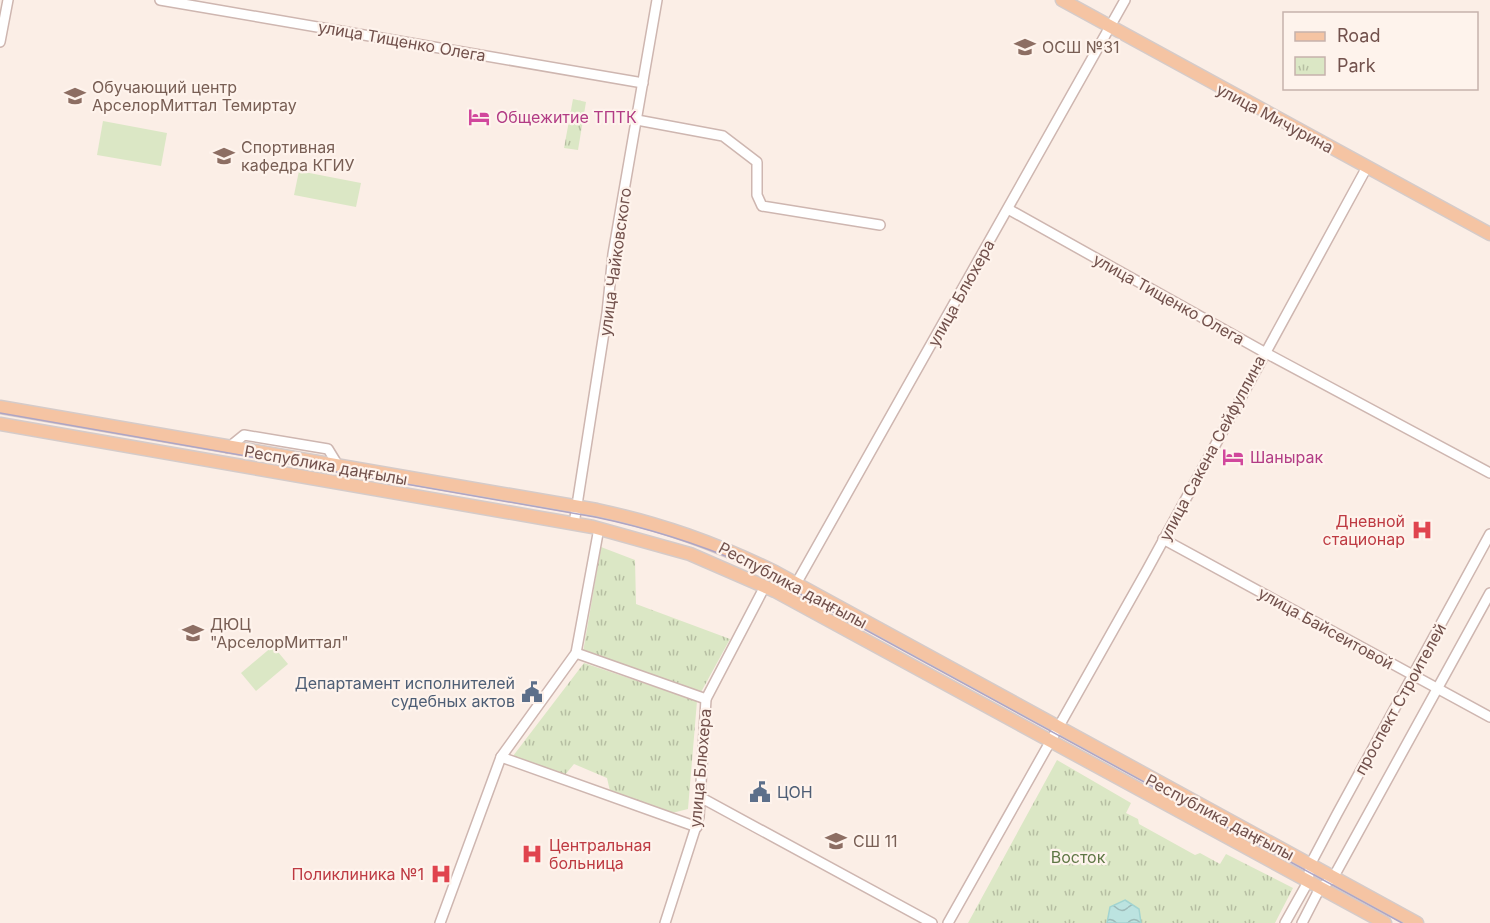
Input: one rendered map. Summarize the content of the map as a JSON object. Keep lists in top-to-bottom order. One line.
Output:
{"streets":{"main road":["улица Мичурина","Республика даңғылы"],"street":["улица Тищенко Олега","улица Чайковского","улица Блюхера","улица Сакена Сейфуллина","улица Байсеитовой","проспект Строителей"]},"crossings":[["улица Тищенко Олега","улица Чайковского"],["улица Тищенко Олега","улица Блюхера"],["улица Тищенко Олега","улица Сакена Сейфуллина"],["улица Мичурина","улица Блюхера"],["улица Мичурина","улица Сакена Сейфуллина"],["улица Чайковского","Республика даңғылы"],["улица Блюхера","Республика даңғылы"],["улица Сакена Сейфуллина","Республика даңғылы"],["улица Сакена Сейфуллина","улица Байсеитовой"],["Республика даңғылы","проспект Строителей"],["улица Байсеитовой","проспект Строителей"]],"parks":["Восток"],"places":{"school or university":["ОСШ №31","Обучающий центр АрселорМиттал Темиртау","Спортивная кафедра КГИУ","ДЮЦ \"АрселорМиттал\"","СШ 11"],"hotel":["Общежитие ТПТК","Шанырак"],"hospital":["Дневной стационар","Центральная больница","Поликлиника №1"],"public building":["Департамент исполнителей судебных актов","ЦОН"]},"legend":["Road","Park"]}
